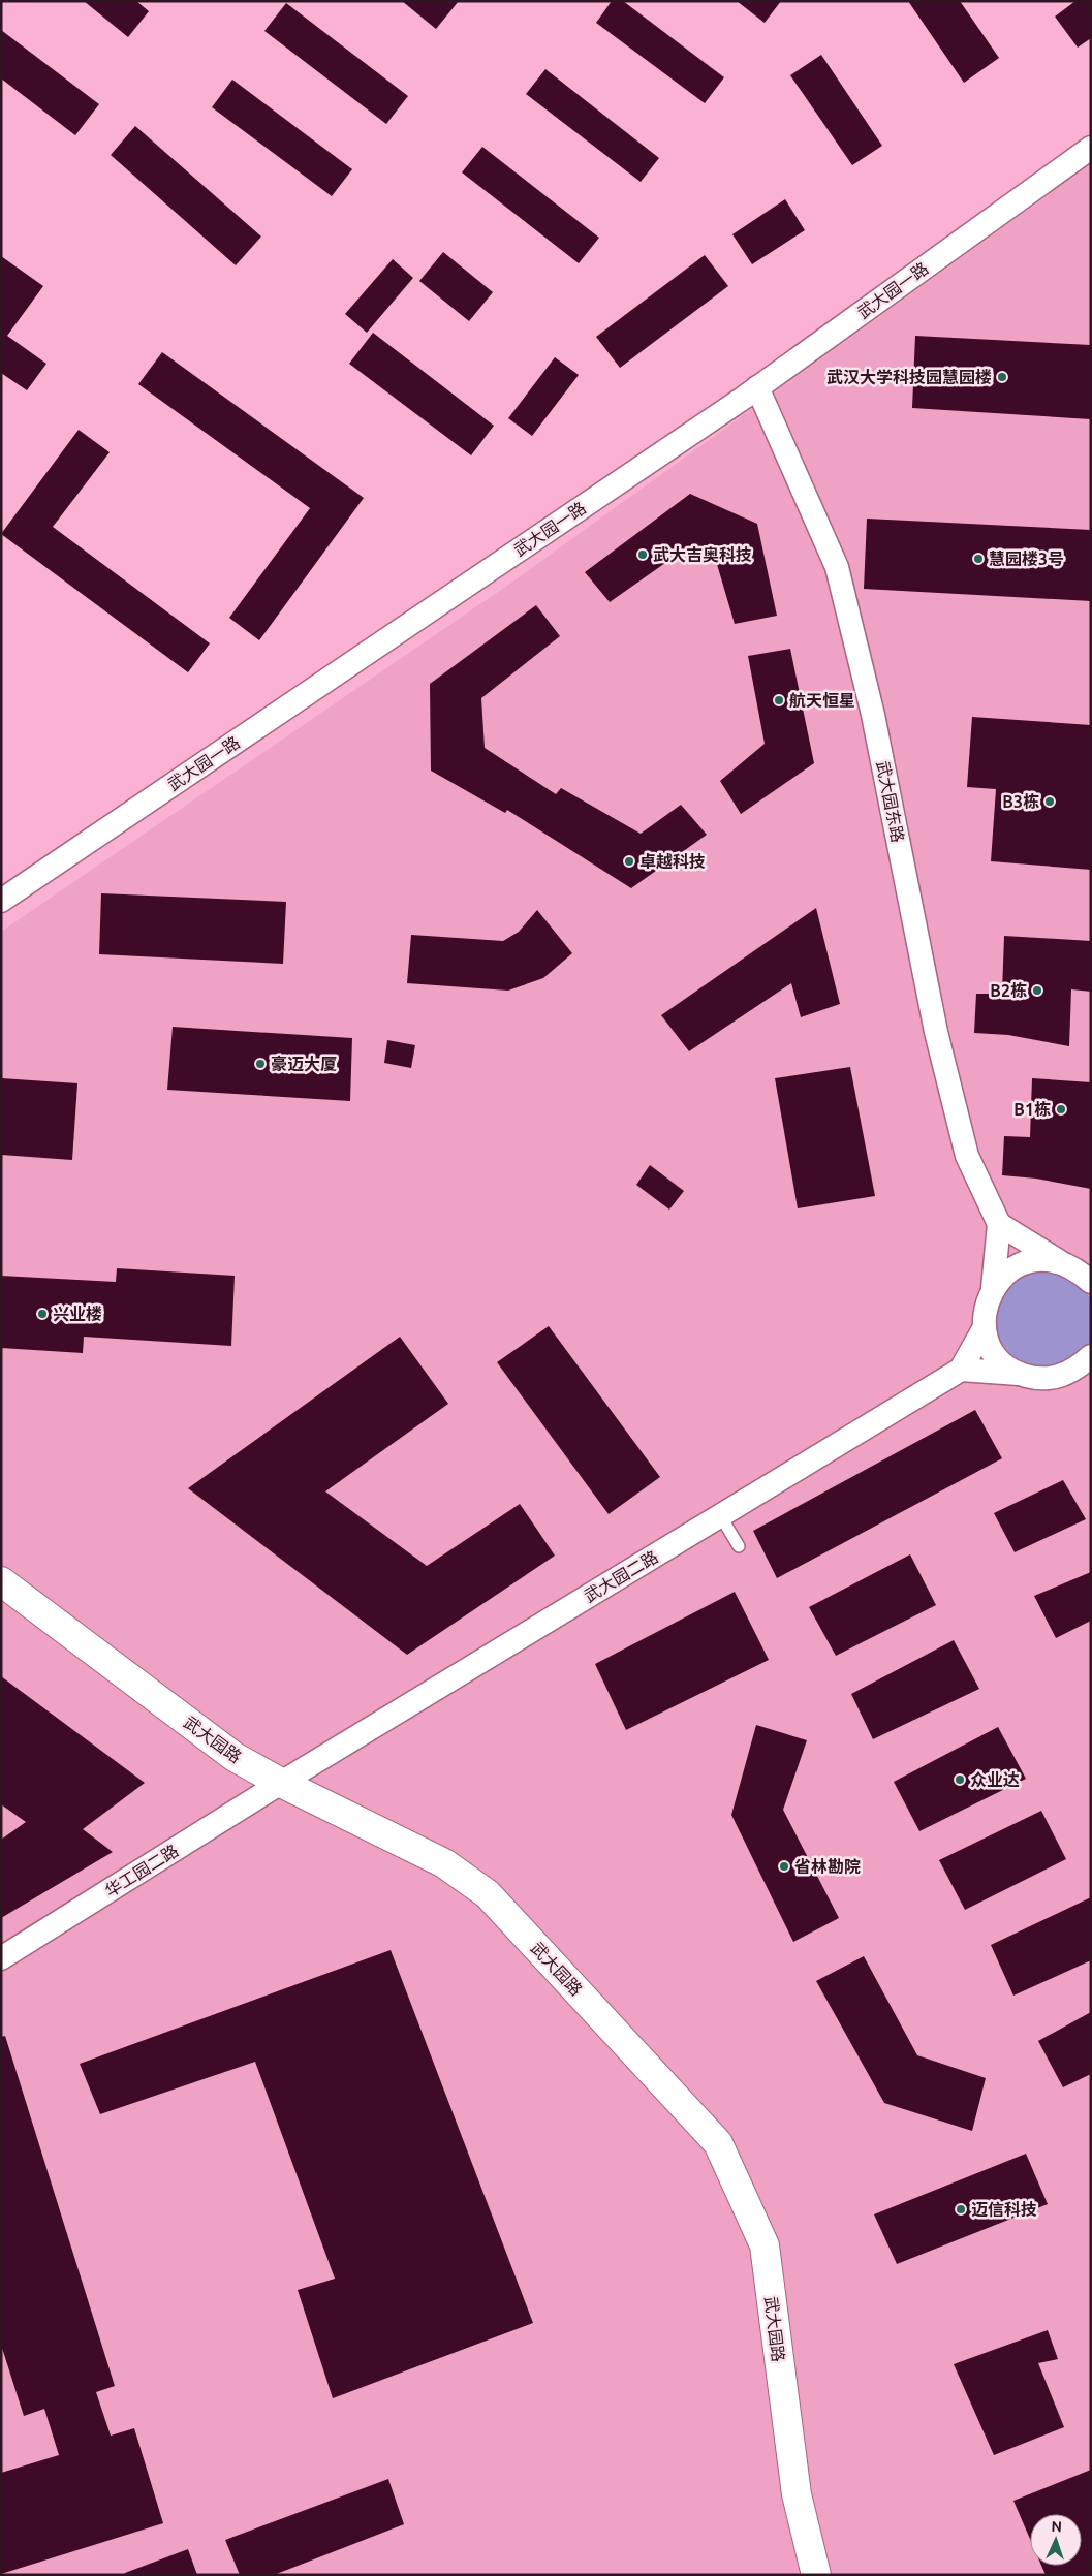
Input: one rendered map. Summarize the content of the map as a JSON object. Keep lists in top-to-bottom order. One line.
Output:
{"streets":{"street":["武大园一路","武大园东路","武大园二路","武大园路","华工园二路"]},"crossings":[["武大园一路","武大园东路"],["武大园二路","武大园路"],["武大园二路","华工园二路"],["武大园路","华工园二路"]],"places":["武汉大学科技园慧园楼","武大吉奥科技","慧园楼3号","航天恒星","B3栋","卓越科技","B2栋","豪迈大厦","B1栋","兴业楼","众业达","省林勘院","迈信科技"],"north":"top"}
